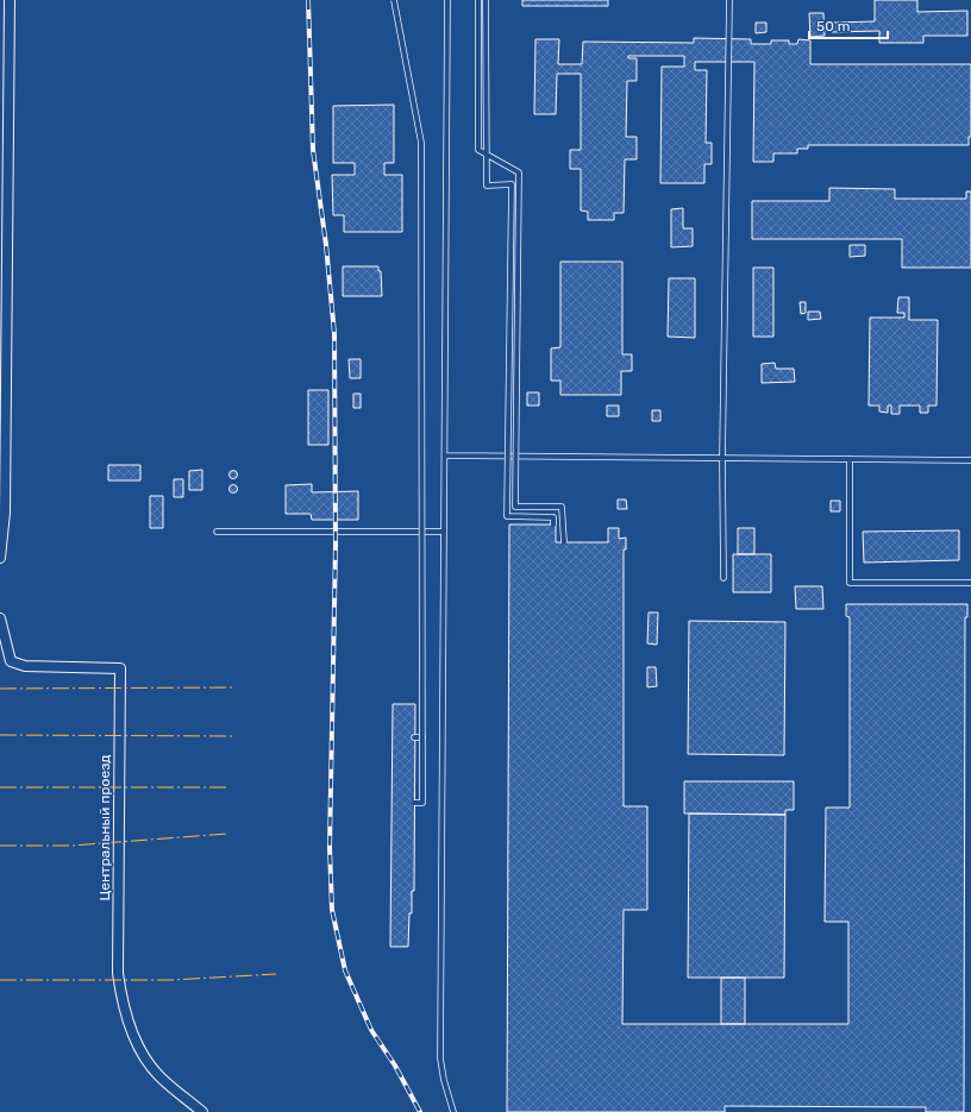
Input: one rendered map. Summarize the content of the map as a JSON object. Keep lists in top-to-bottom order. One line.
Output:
{"streets":{"street":["Центральный проезд"]},"scale_bar":"50 m"}
